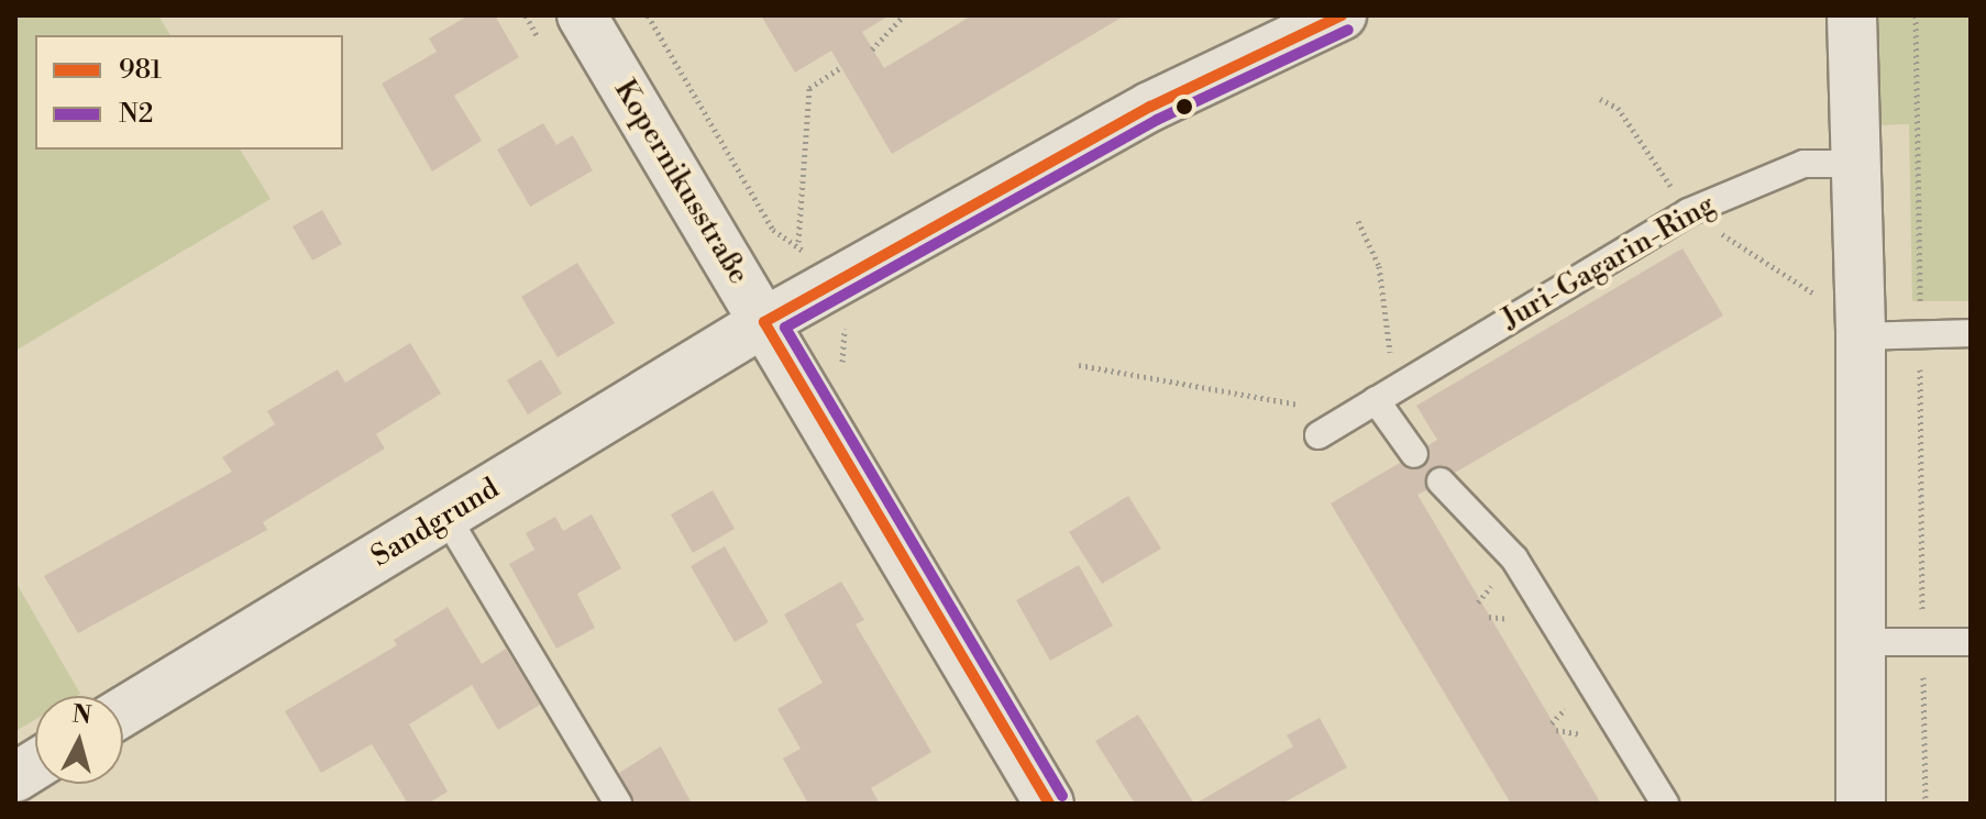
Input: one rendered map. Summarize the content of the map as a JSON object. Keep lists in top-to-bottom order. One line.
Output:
{"streets":{"street":["Kopernikusstraße","Sandgrund"],"lane":["Juri-Gagarin-Ring"]},"crossings":[["Kopernikusstraße","Sandgrund"]],"lines":["transit line 981","transit line N2"],"legend":["981","N2"],"north":"top"}
